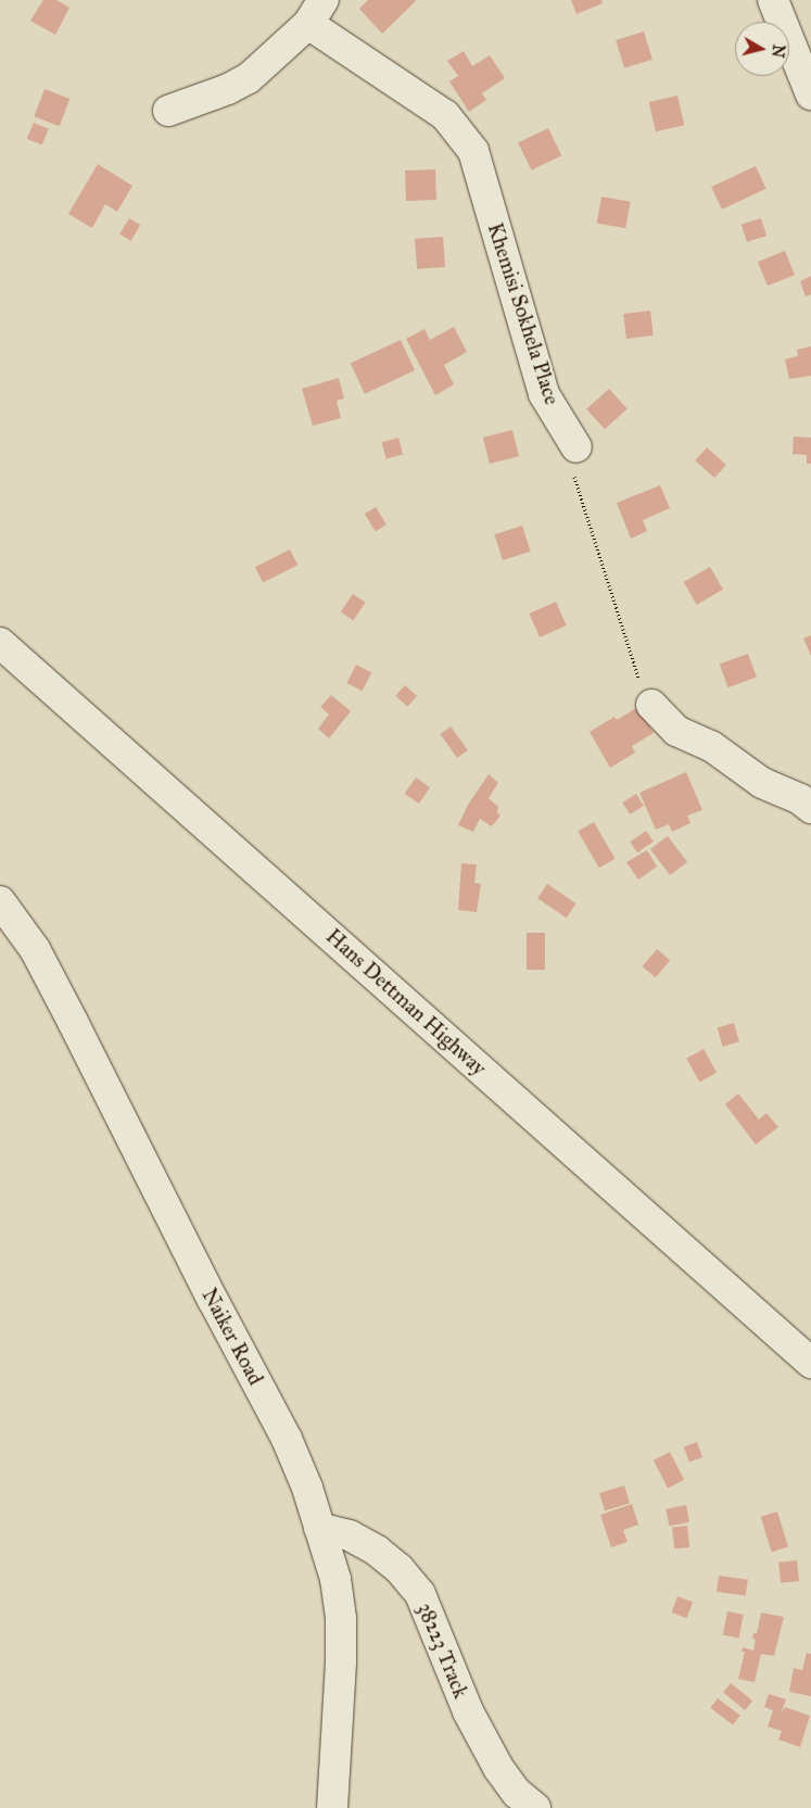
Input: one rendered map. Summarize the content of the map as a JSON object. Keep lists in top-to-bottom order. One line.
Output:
{"streets":{"street":["Khemisi Sokhela Place","Hans Dettman Highway","Naiker Road","38223 Track"]},"crossings":[["Naiker Road","38223 Track"]],"north":"right"}
